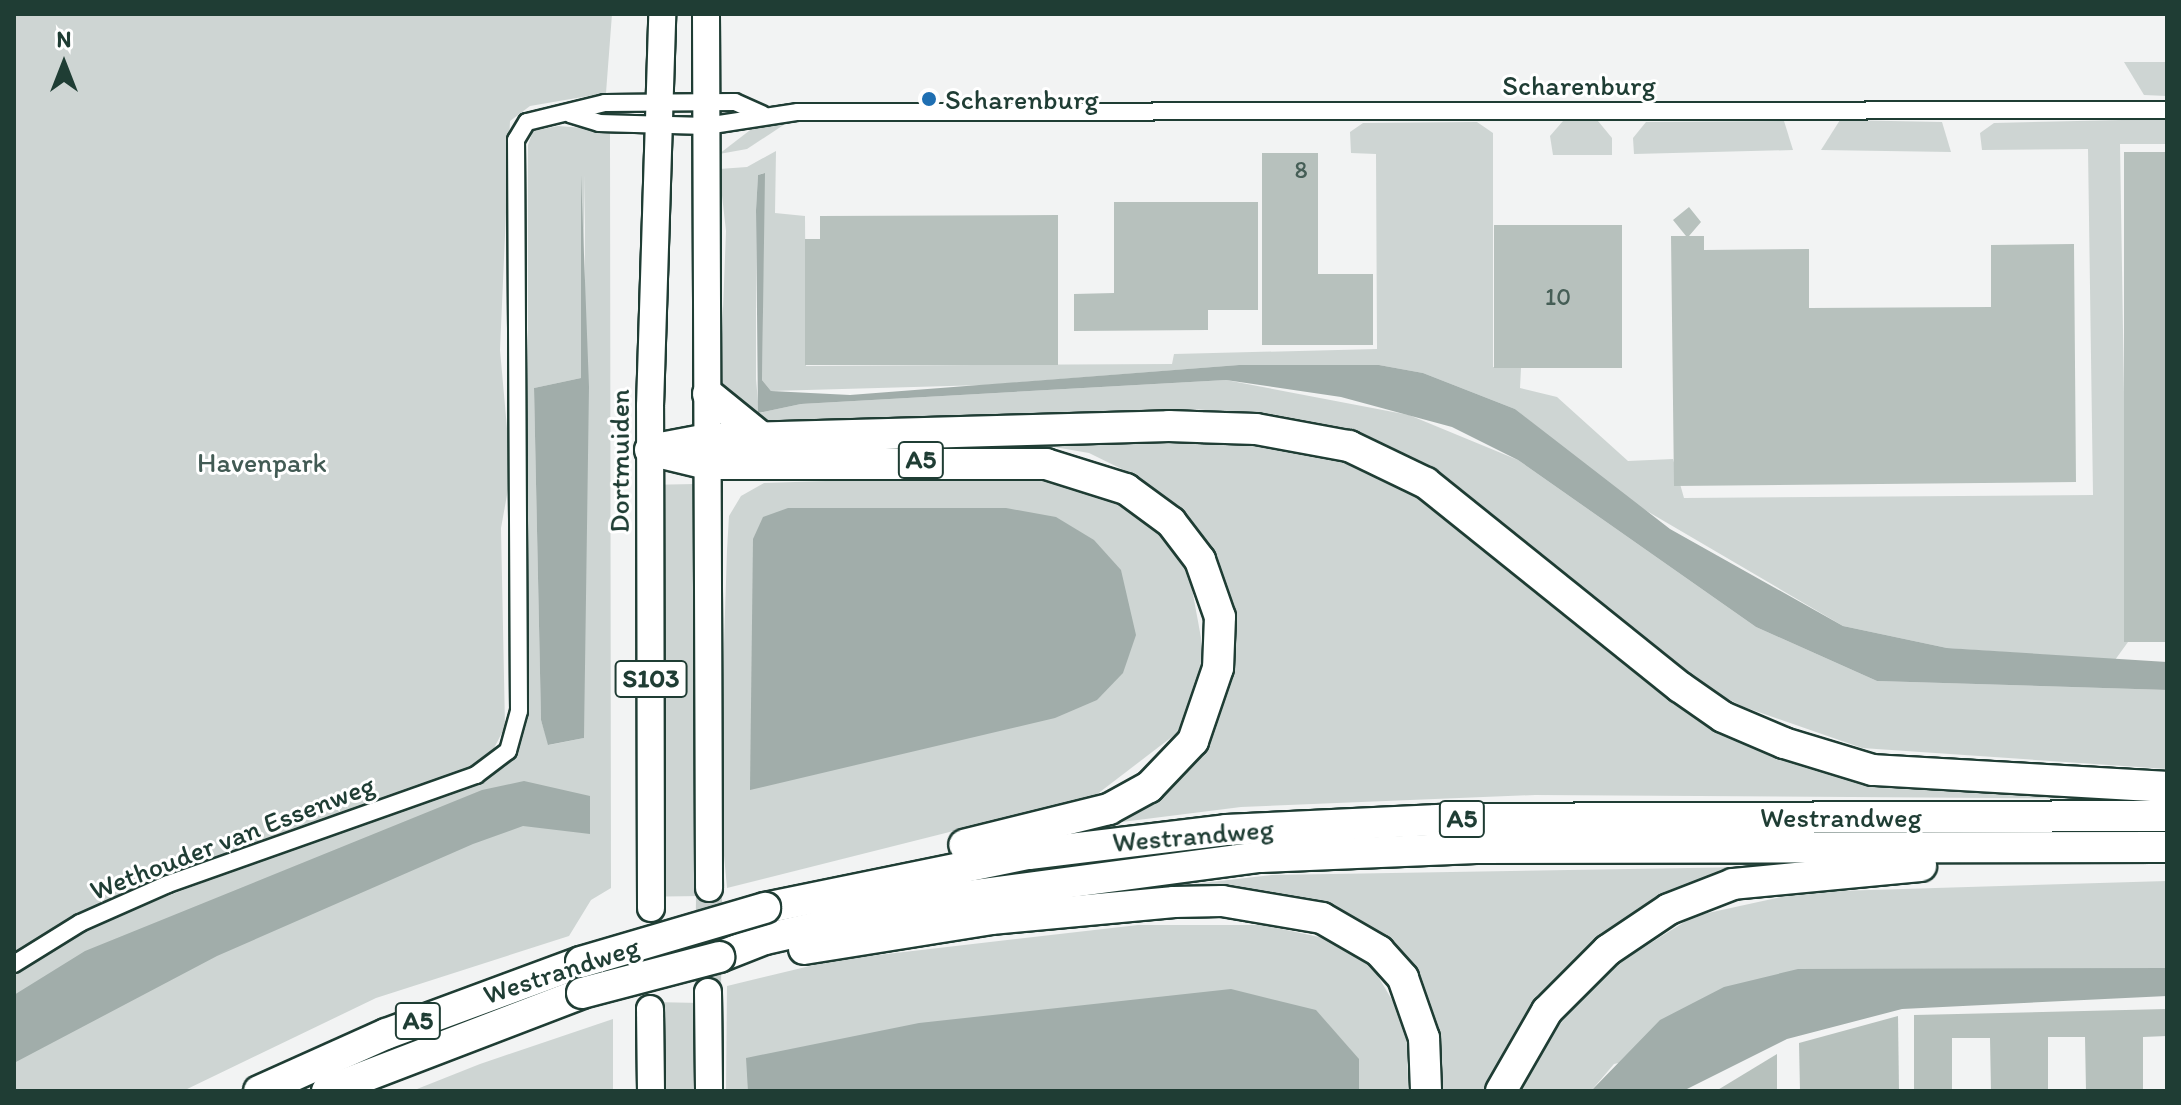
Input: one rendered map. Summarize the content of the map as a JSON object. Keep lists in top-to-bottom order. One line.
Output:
{"streets":{"highway":["A5","Westrandweg"],"main road":["Dortmuiden","S103"],"street":["Scharenburg","Wethouder van Essenweg"]},"crossings":[["Scharenburg","S103"],["A5","S103"],["A5","Westrandweg"]],"parks":["Havenpark"],"places":["Scharenburg"],"house_numbers":["8","10"],"north":"top"}
